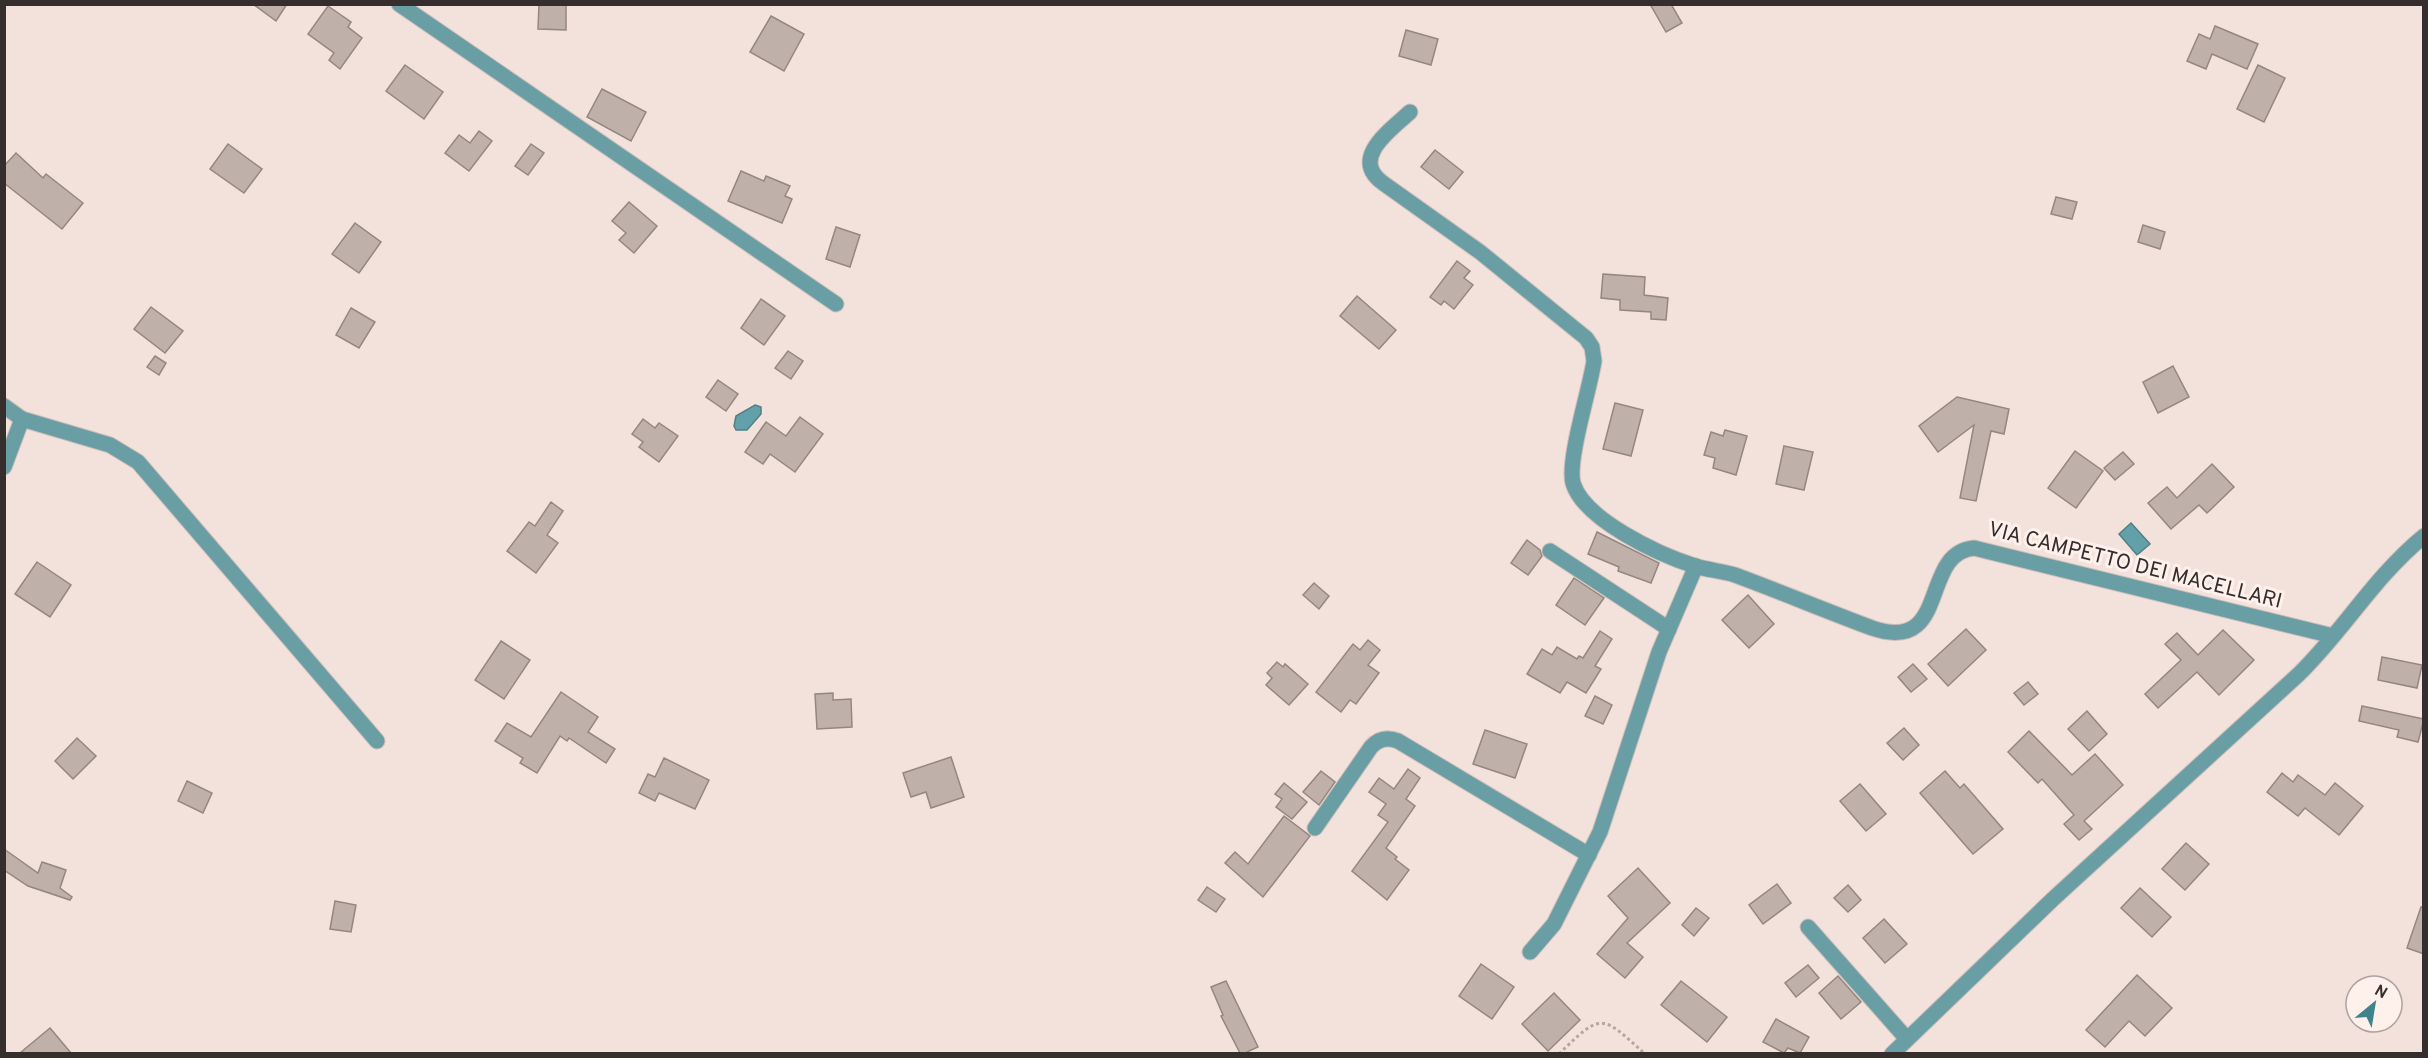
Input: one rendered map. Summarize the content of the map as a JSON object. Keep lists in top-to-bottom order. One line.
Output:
{"streets":{"street":["VIA CAMPETTO DEI MACELLARI"]},"north":"top right"}
